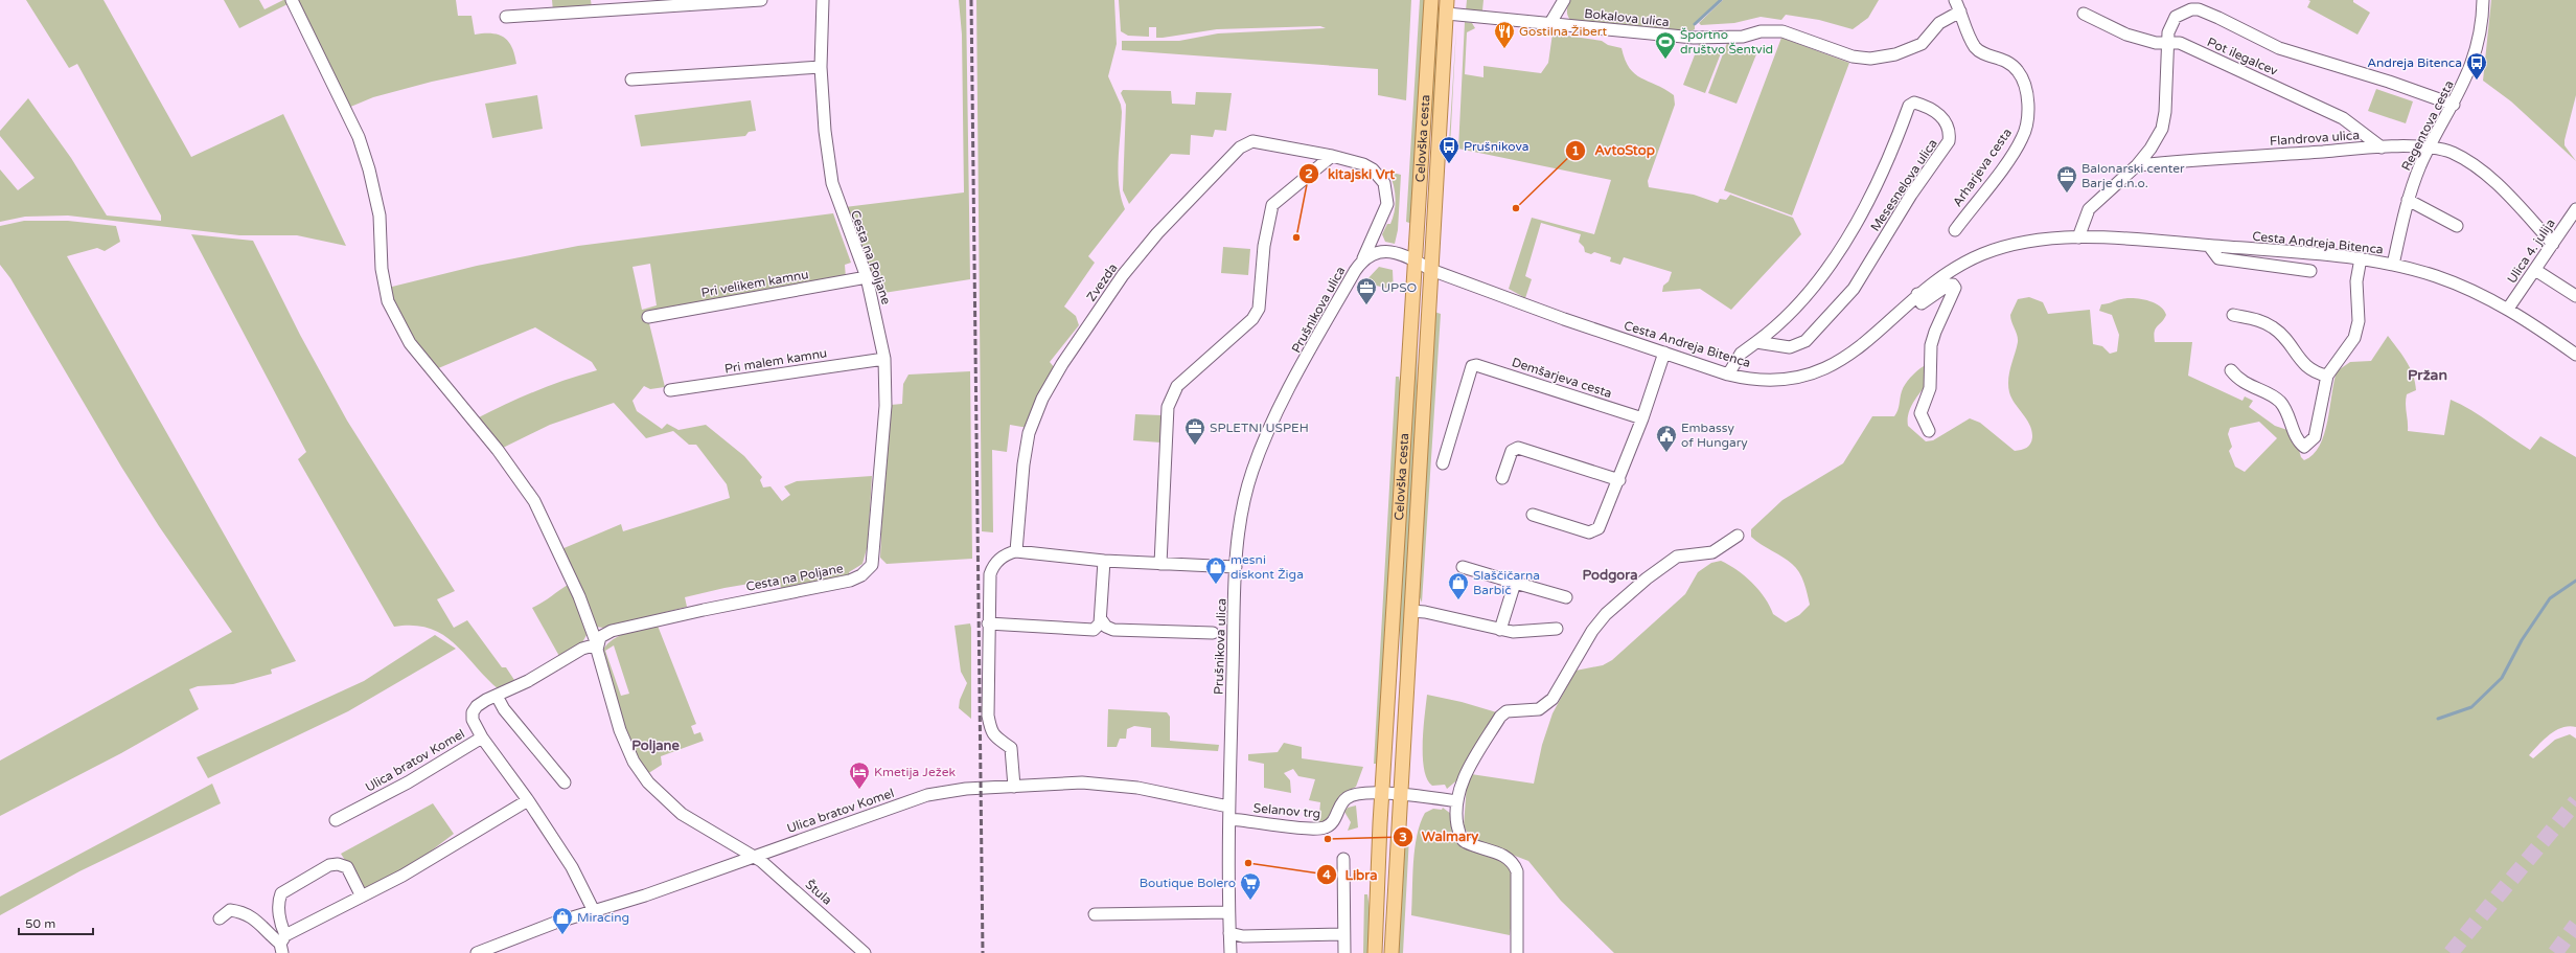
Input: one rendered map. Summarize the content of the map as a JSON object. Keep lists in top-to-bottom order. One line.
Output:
{"streets":{"main road":["Celovška cesta"],"street":["Bokalova ulica","Pot ilegalcev","Regentova cesta","Flandrova ulica","Arharjeva cesta","Mesesnelova ulica","Cesta Andreja Bitenca","Ulica 4. julija","Cesta na Poljane","Zvezda","Pri velikem kamnu","Prušnikova ulica","Pri malem kamnu","Demšarjeva cesta","Ulica bratov Komel","Selanov trg","Štula"]},"crossings":[["Bokalova ulica","Celovška cesta"],["Bokalova ulica","Arharjeva cesta"],["Pot ilegalcev","Flandrova ulica"],["Regentova cesta","Flandrova ulica"],["Regentova cesta","Cesta Andreja Bitenca"],["Celovška cesta","Cesta Andreja Bitenca"],["Celovška cesta","Selanov trg"],["Flandrova ulica","Ulica 4. julija"],["Mesesnelova ulica","Cesta Andreja Bitenca"],["Cesta Andreja Bitenca","Ulica 4. julija"],["Cesta na Poljane","Pri velikem kamnu"],["Cesta na Poljane","Pri malem kamnu"],["Zvezda","Prušnikova ulica"],["Prušnikova ulica","Ulica bratov Komel"],["Prušnikova ulica","Selanov trg"],["Ulica bratov Komel","Štula"]],"districts":["Pržan","Podgora","Poljane"],"places":{"restaurant":["Gostilna Žibert"],"sports":["Športno društvo Šentvid"],"bus stop":["Andreja Bitenca","Prušnikova"],"office":["Balonarski center Barje d.n.o.","UPSO","SPLETNI USPEH"],"other":["AvtoStop","kitajski Vrt","Walmary","Libra"],"public building":["Embassy of Hungary"],"shop":["mesni diskont Žiga","Slaščičarna Barbič","Miracing"],"hotel":["Kmetija Ježek"],"supermarket":["Boutique Bolero"]},"scale_bar":"50 m"}
